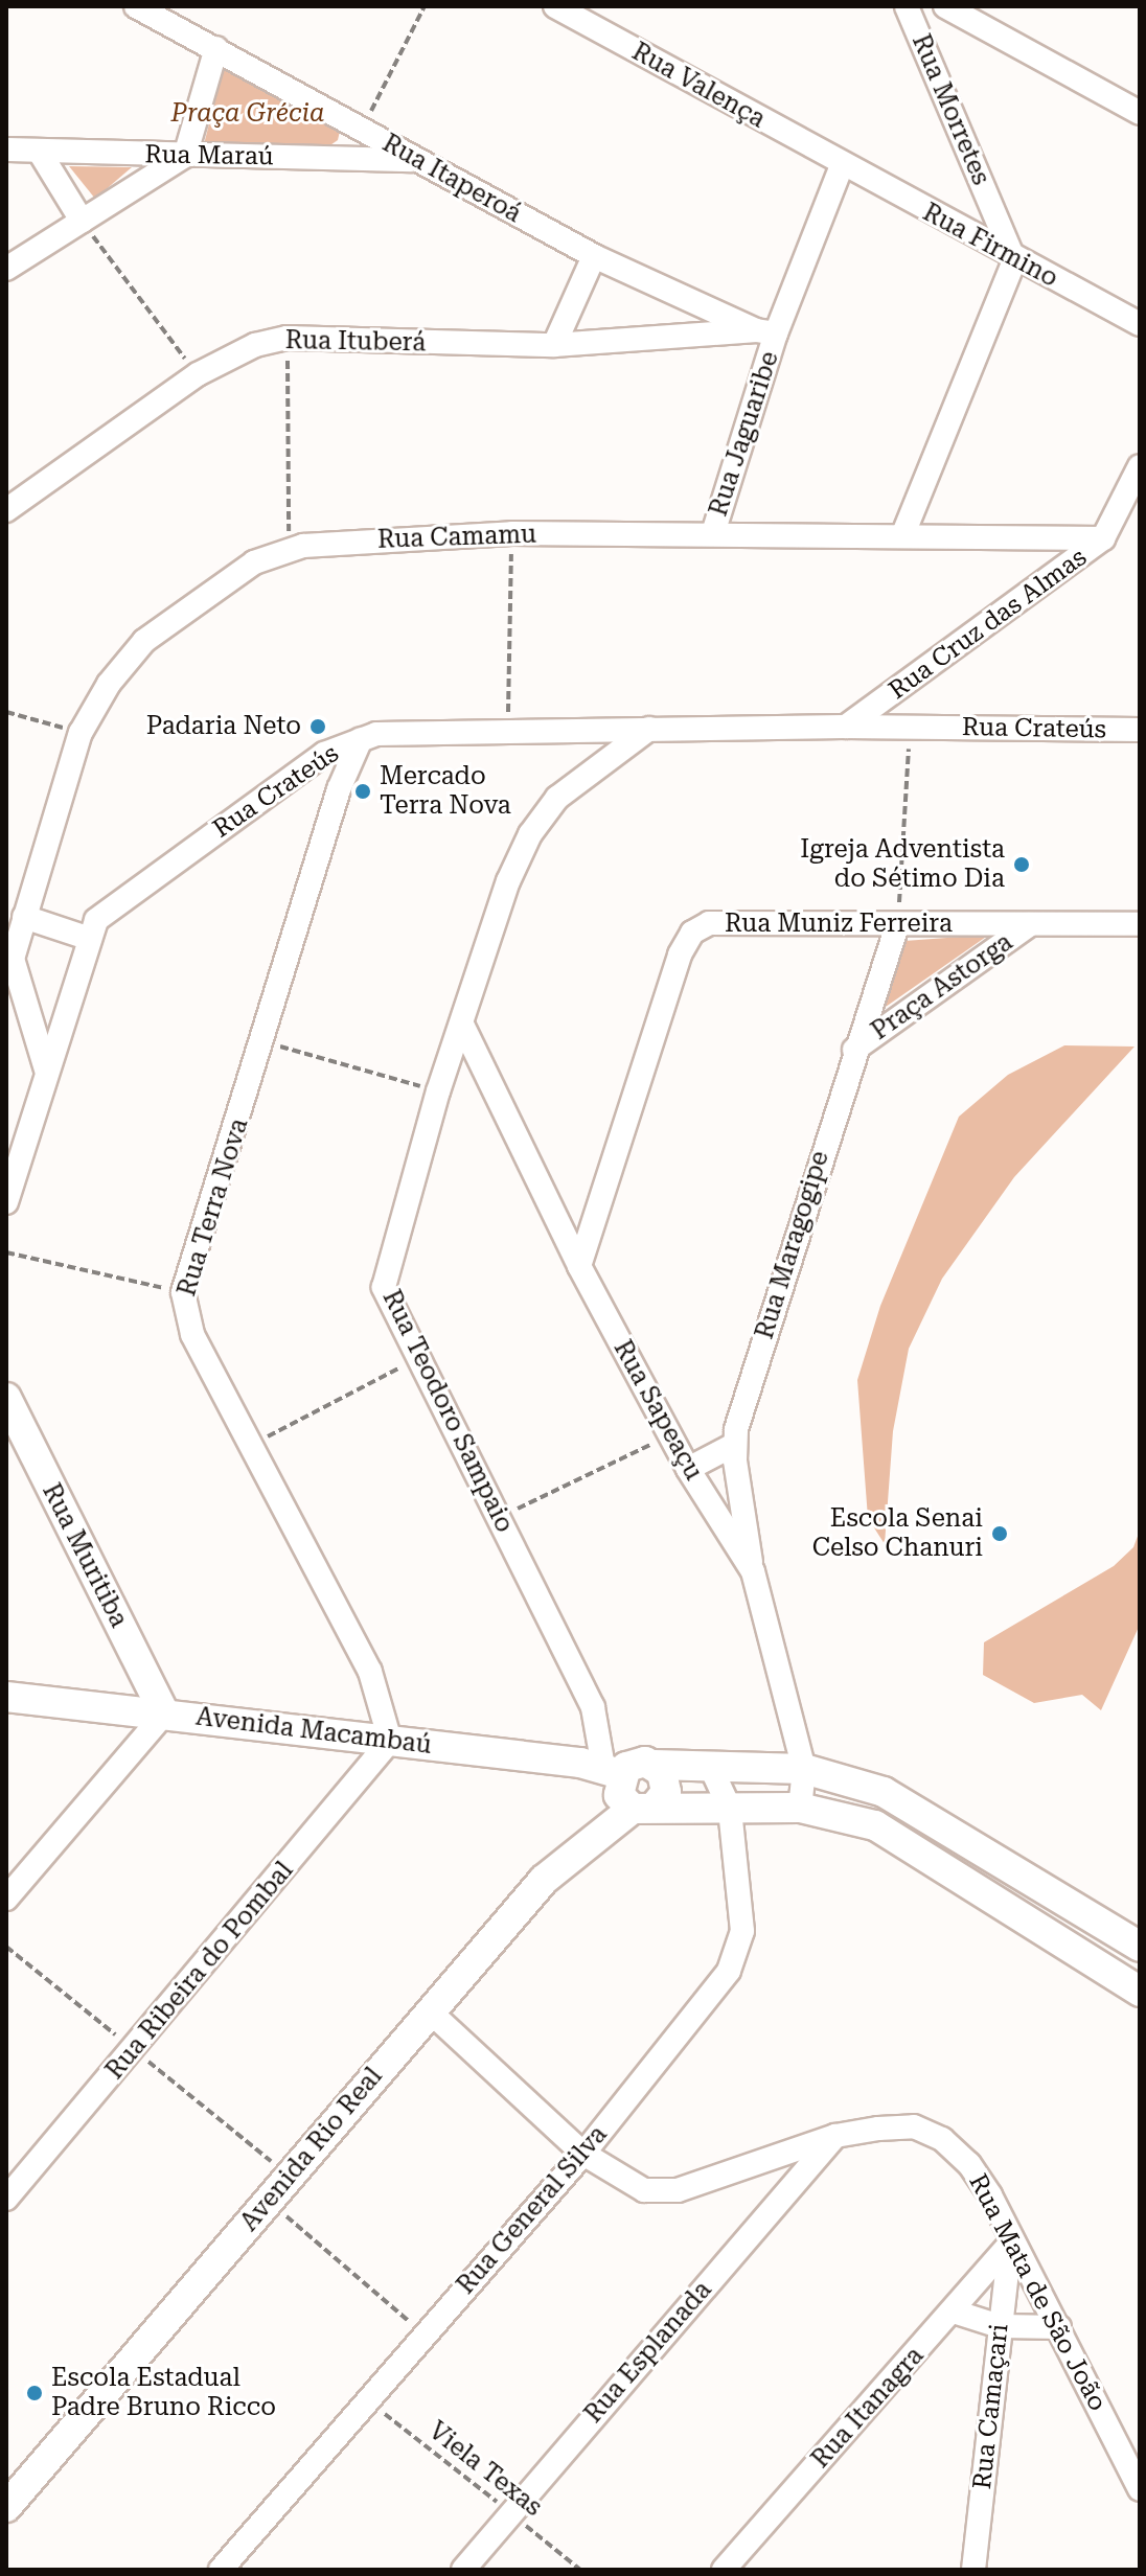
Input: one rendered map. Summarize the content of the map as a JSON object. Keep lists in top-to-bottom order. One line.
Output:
{"streets":{"street":["Rua Valença","Rua Morretes","Rua Maraú","Rua Itaperoá","Rua Firmino","Rua Ituberá","Rua Jaguaribe","Rua Camamu","Rua Cruz das Almas","Rua Crateús","Rua Muniz Ferreira","Praça Astorga","Rua Terra Nova","Rua Maragogipe","Rua Sapeaçu","Rua Teodoro Sampaio","Rua Muritiba","Avenida Macambaú","Rua Ribeira do Pombal","Avenida Rio Real","Rua General Silva","Rua Mata de São João","Rua Esplanada","Rua Camaçari","Rua Itanagra"],"path":["Viela Texas"]},"crossings":[["Rua Valença","Rua Firmino"],["Rua Valença","Rua Jaguaribe"],["Rua Morretes","Rua Firmino"],["Rua Maraú","Rua Itaperoá"],["Rua Itaperoá","Rua Ituberá"],["Rua Itaperoá","Rua Jaguaribe"],["Rua Firmino","Rua Jaguaribe"],["Rua Ituberá","Rua Jaguaribe"],["Rua Jaguaribe","Rua Camamu"],["Rua Camamu","Rua Cruz das Almas"],["Rua Camamu","Rua Crateús"],["Rua Cruz das Almas","Rua Crateús"],["Rua Crateús","Rua Terra Nova"],["Rua Crateús","Rua Teodoro Sampaio"],["Rua Muniz Ferreira","Praça Astorga"],["Rua Muniz Ferreira","Rua Maragogipe"],["Rua Muniz Ferreira","Rua Sapeaçu"],["Praça Astorga","Rua Maragogipe"],["Rua Terra Nova","Avenida Macambaú"],["Rua Terra Nova","Rua Ribeira do Pombal"],["Rua Maragogipe","Rua Sapeaçu"],["Rua Sapeaçu","Rua Teodoro Sampaio"],["Rua Teodoro Sampaio","Avenida Macambaú"],["Rua Teodoro Sampaio","Avenida Rio Real"],["Rua Muritiba","Avenida Macambaú"],["Avenida Macambaú","Rua Ribeira do Pombal"],["Avenida Macambaú","Avenida Rio Real"],["Avenida Rio Real","Rua Mata de São João"],["Rua General Silva","Rua Mata de São João"],["Rua General Silva","Viela Texas"],["Rua Mata de São João","Rua Esplanada"],["Rua Mata de São João","Rua Camaçari"],["Rua Mata de São João","Rua Itanagra"],["Rua Esplanada","Viela Texas"],["Rua Camaçari","Rua Itanagra"]],"parks":["Praça Grécia"],"places":["Padaria Neto","Mercado Terra Nova","Igreja Adventista do Sétimo Dia","Escola Senai Celso Chanuri","Escola Estadual Padre Bruno Ricco"]}
